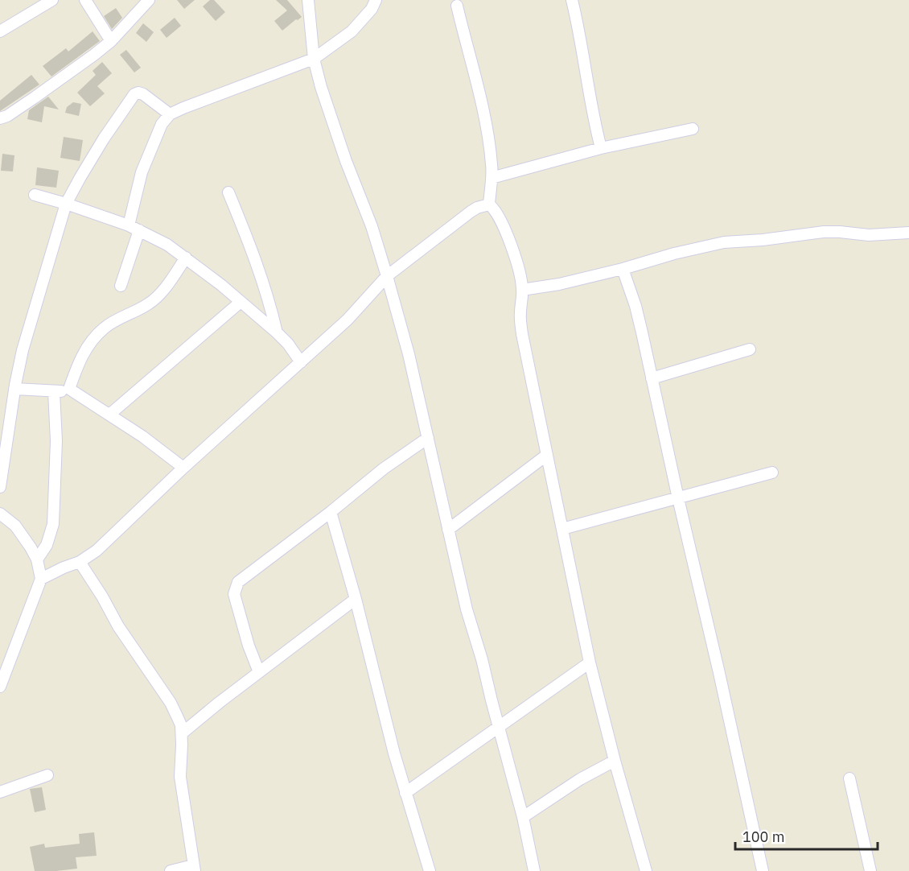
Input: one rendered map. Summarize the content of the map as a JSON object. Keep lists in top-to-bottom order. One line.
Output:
{"scale_bar":"100 m"}
